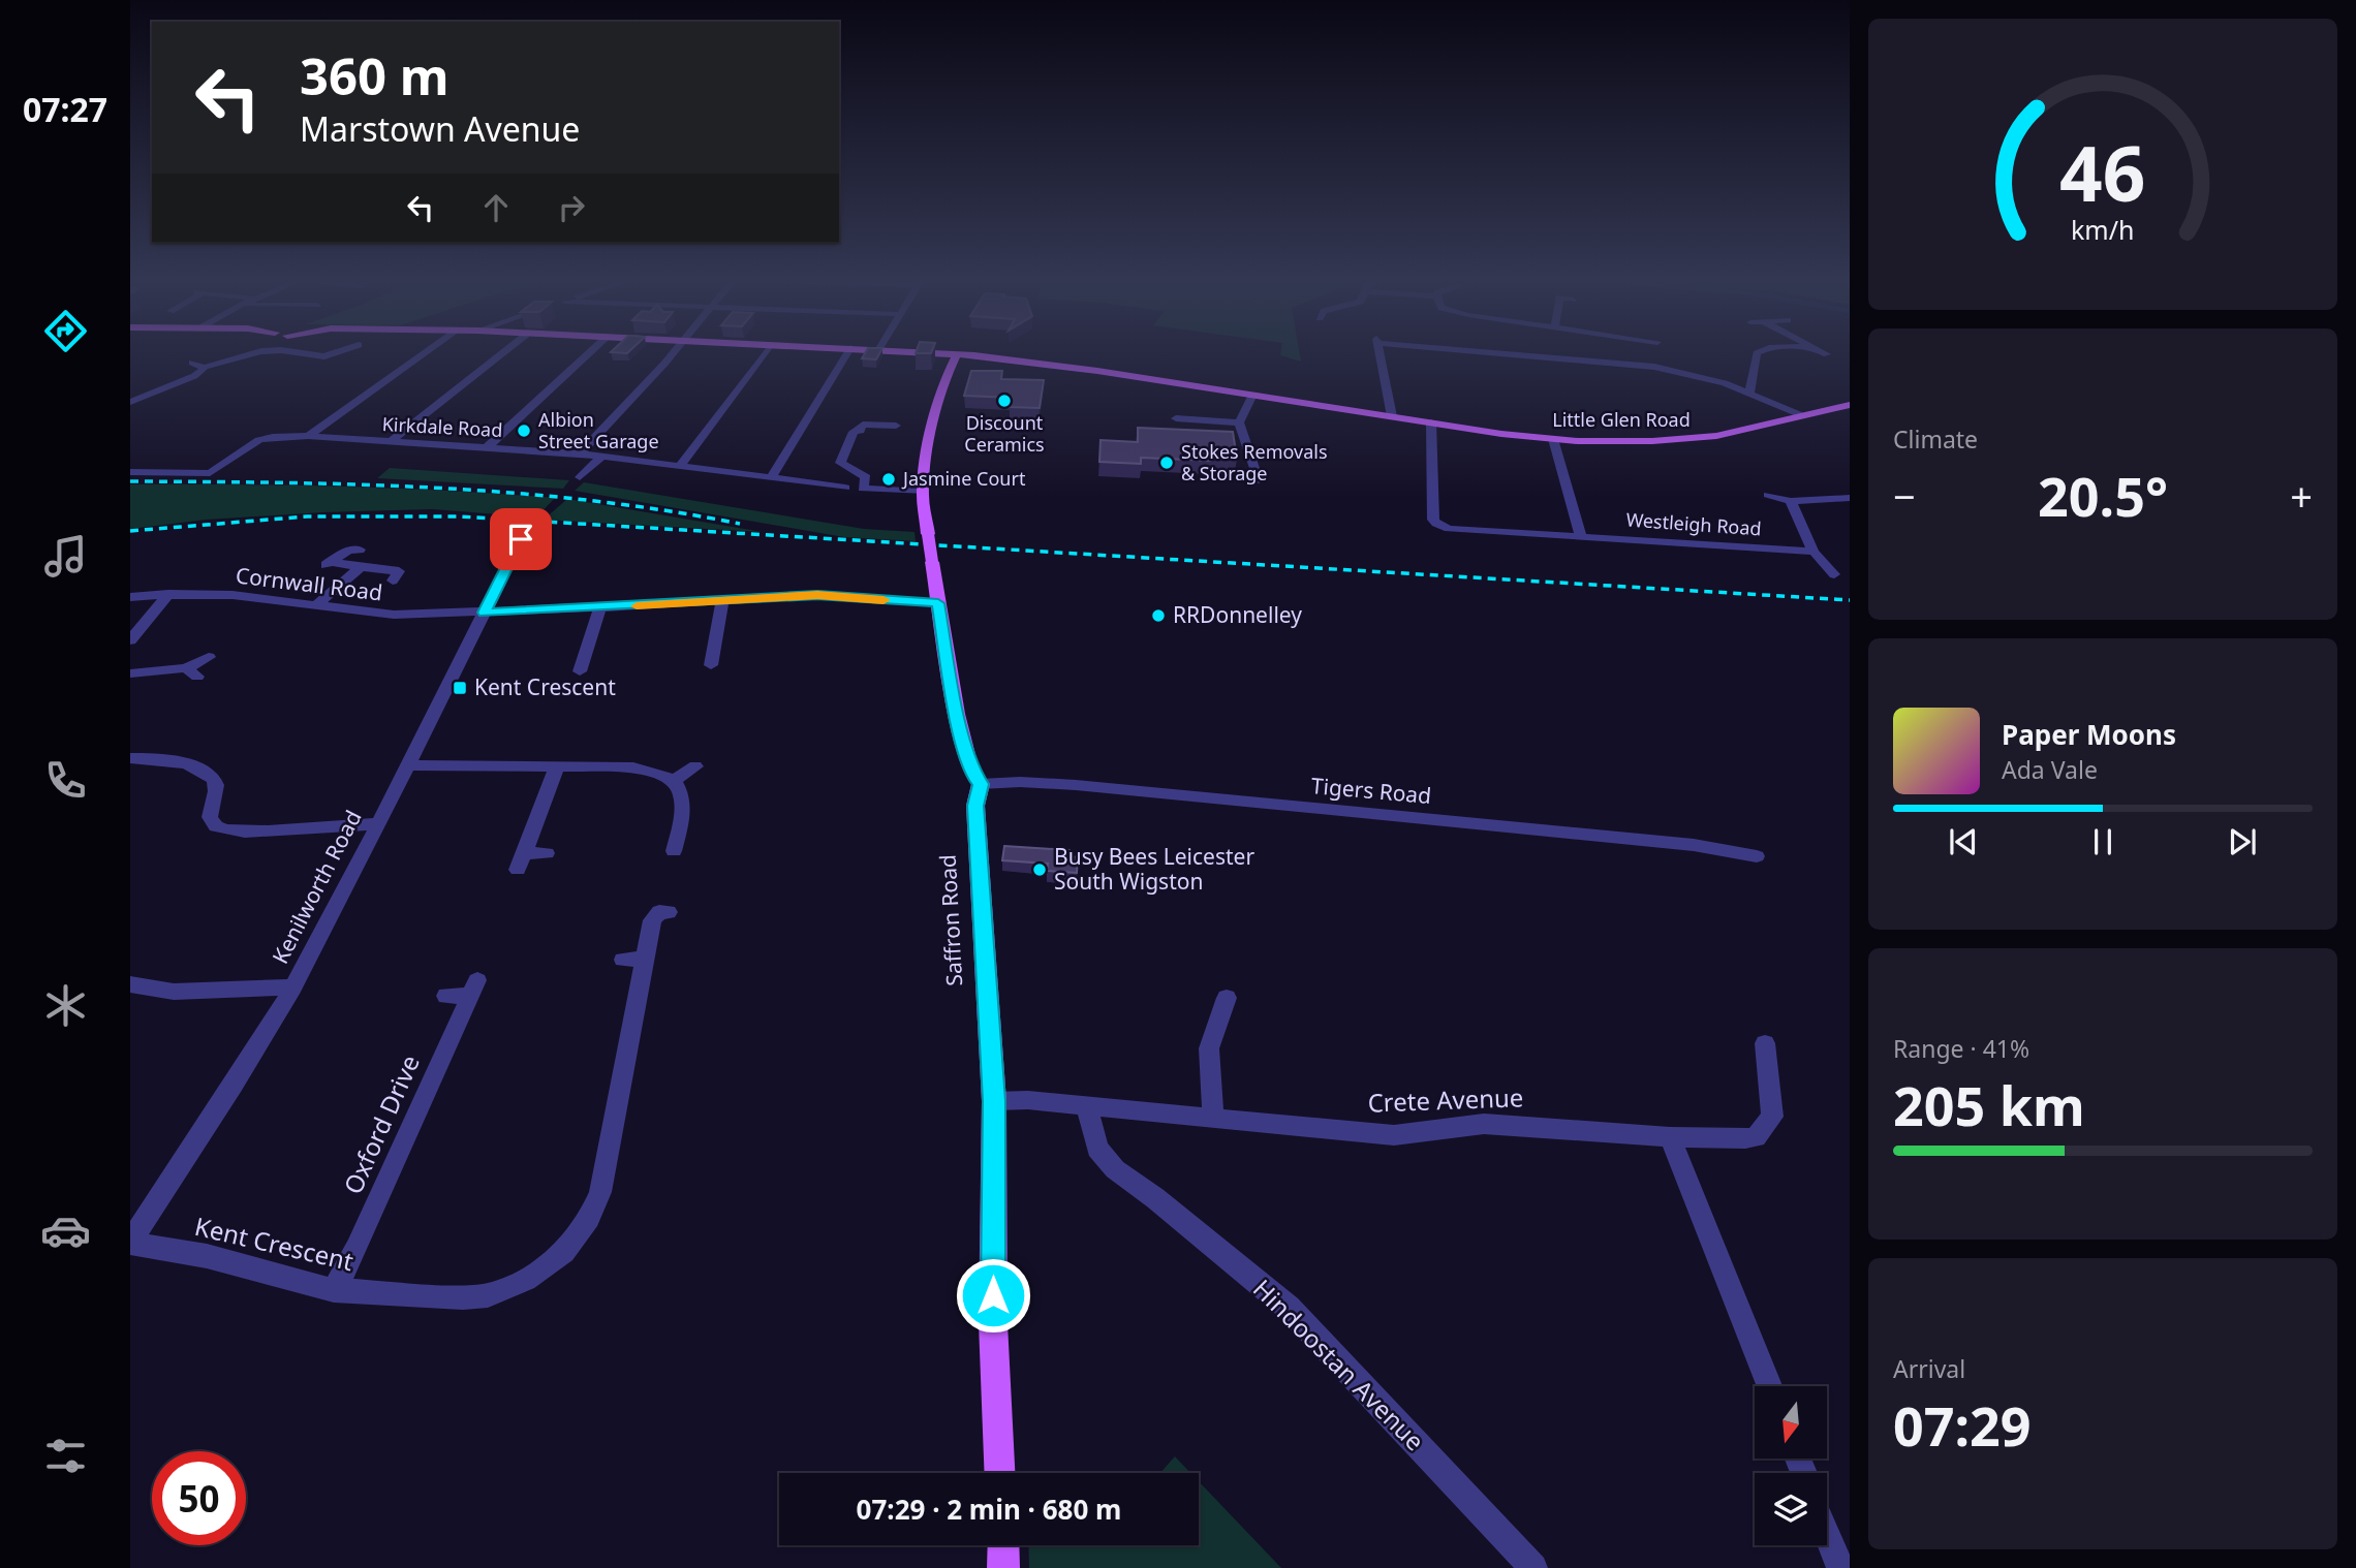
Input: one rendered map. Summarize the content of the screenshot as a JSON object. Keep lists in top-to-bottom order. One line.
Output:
{"streets":{"main road":["Little Glen Road","Saffron Road"],"street":["Kirkdale Road","Westleigh Road","Cornwall Road","Tigers Road","Kenilworth Road","Crete Avenue","Oxford Drive","Kent Crescent","Hindoostan Avenue"]},"crossings":[["Little Glen Road","Westleigh Road"],["Cornwall Road","Kenilworth Road"],["Tigers Road","Saffron Road"],["Kenilworth Road","Kent Crescent"],["Saffron Road","Crete Avenue"],["Crete Avenue","Hindoostan Avenue"],["Oxford Drive","Kent Crescent"]],"places":{"other":["Discount Ceramics","Albion Street Garage","Stokes Removals & Storage","Jasmine Court","RRDonnelley","Busy Bees Leicester South Wigston"],"transit":["Kent Crescent"]},"north":"bottom","page":{"tabs":"07:27","turn":["360 m","Marstown Avenue"],"tile":["Climate",["Range · 41%","205 km"],["Arrival","07:29"]],"heat":["−","20.5°","+"],"song":["Paper Moons","Ada Vale"],"limit":"50","trip":"07:29 · 2 min · 680 m","gauge":["46","km/h"]}}
